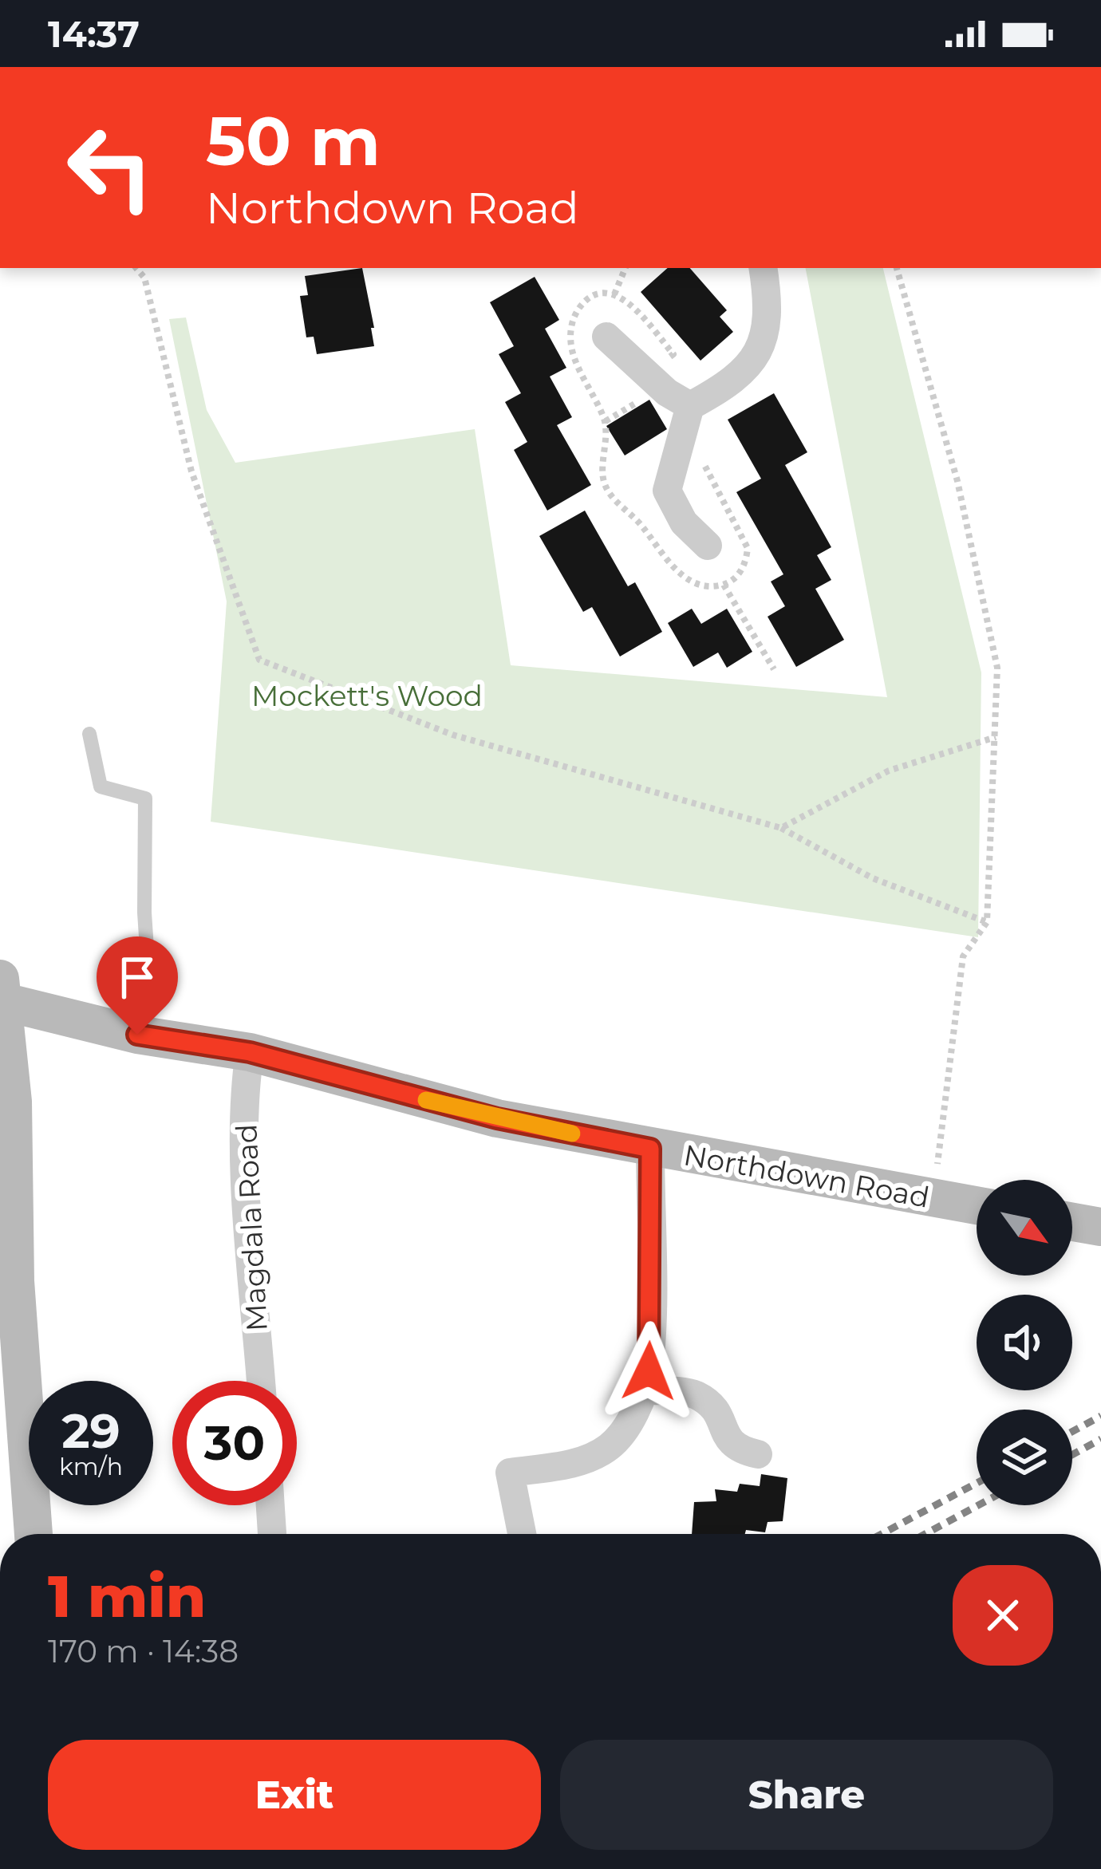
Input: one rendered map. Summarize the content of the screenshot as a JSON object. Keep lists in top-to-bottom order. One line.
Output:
{"streets":{"street":["Northdown Road","Magdala Road"]},"crossings":[["Northdown Road","Magdala Road"]],"parks":["Mockett's Wood"],"north":"bottom right","page":{"status":"14:37","turn":["50 m","Northdown Road"],"speed":"29 km/h","limit":"30","heading":["1 min","170 m · 14:38"],"buttons":["Exit","Share"]}}
